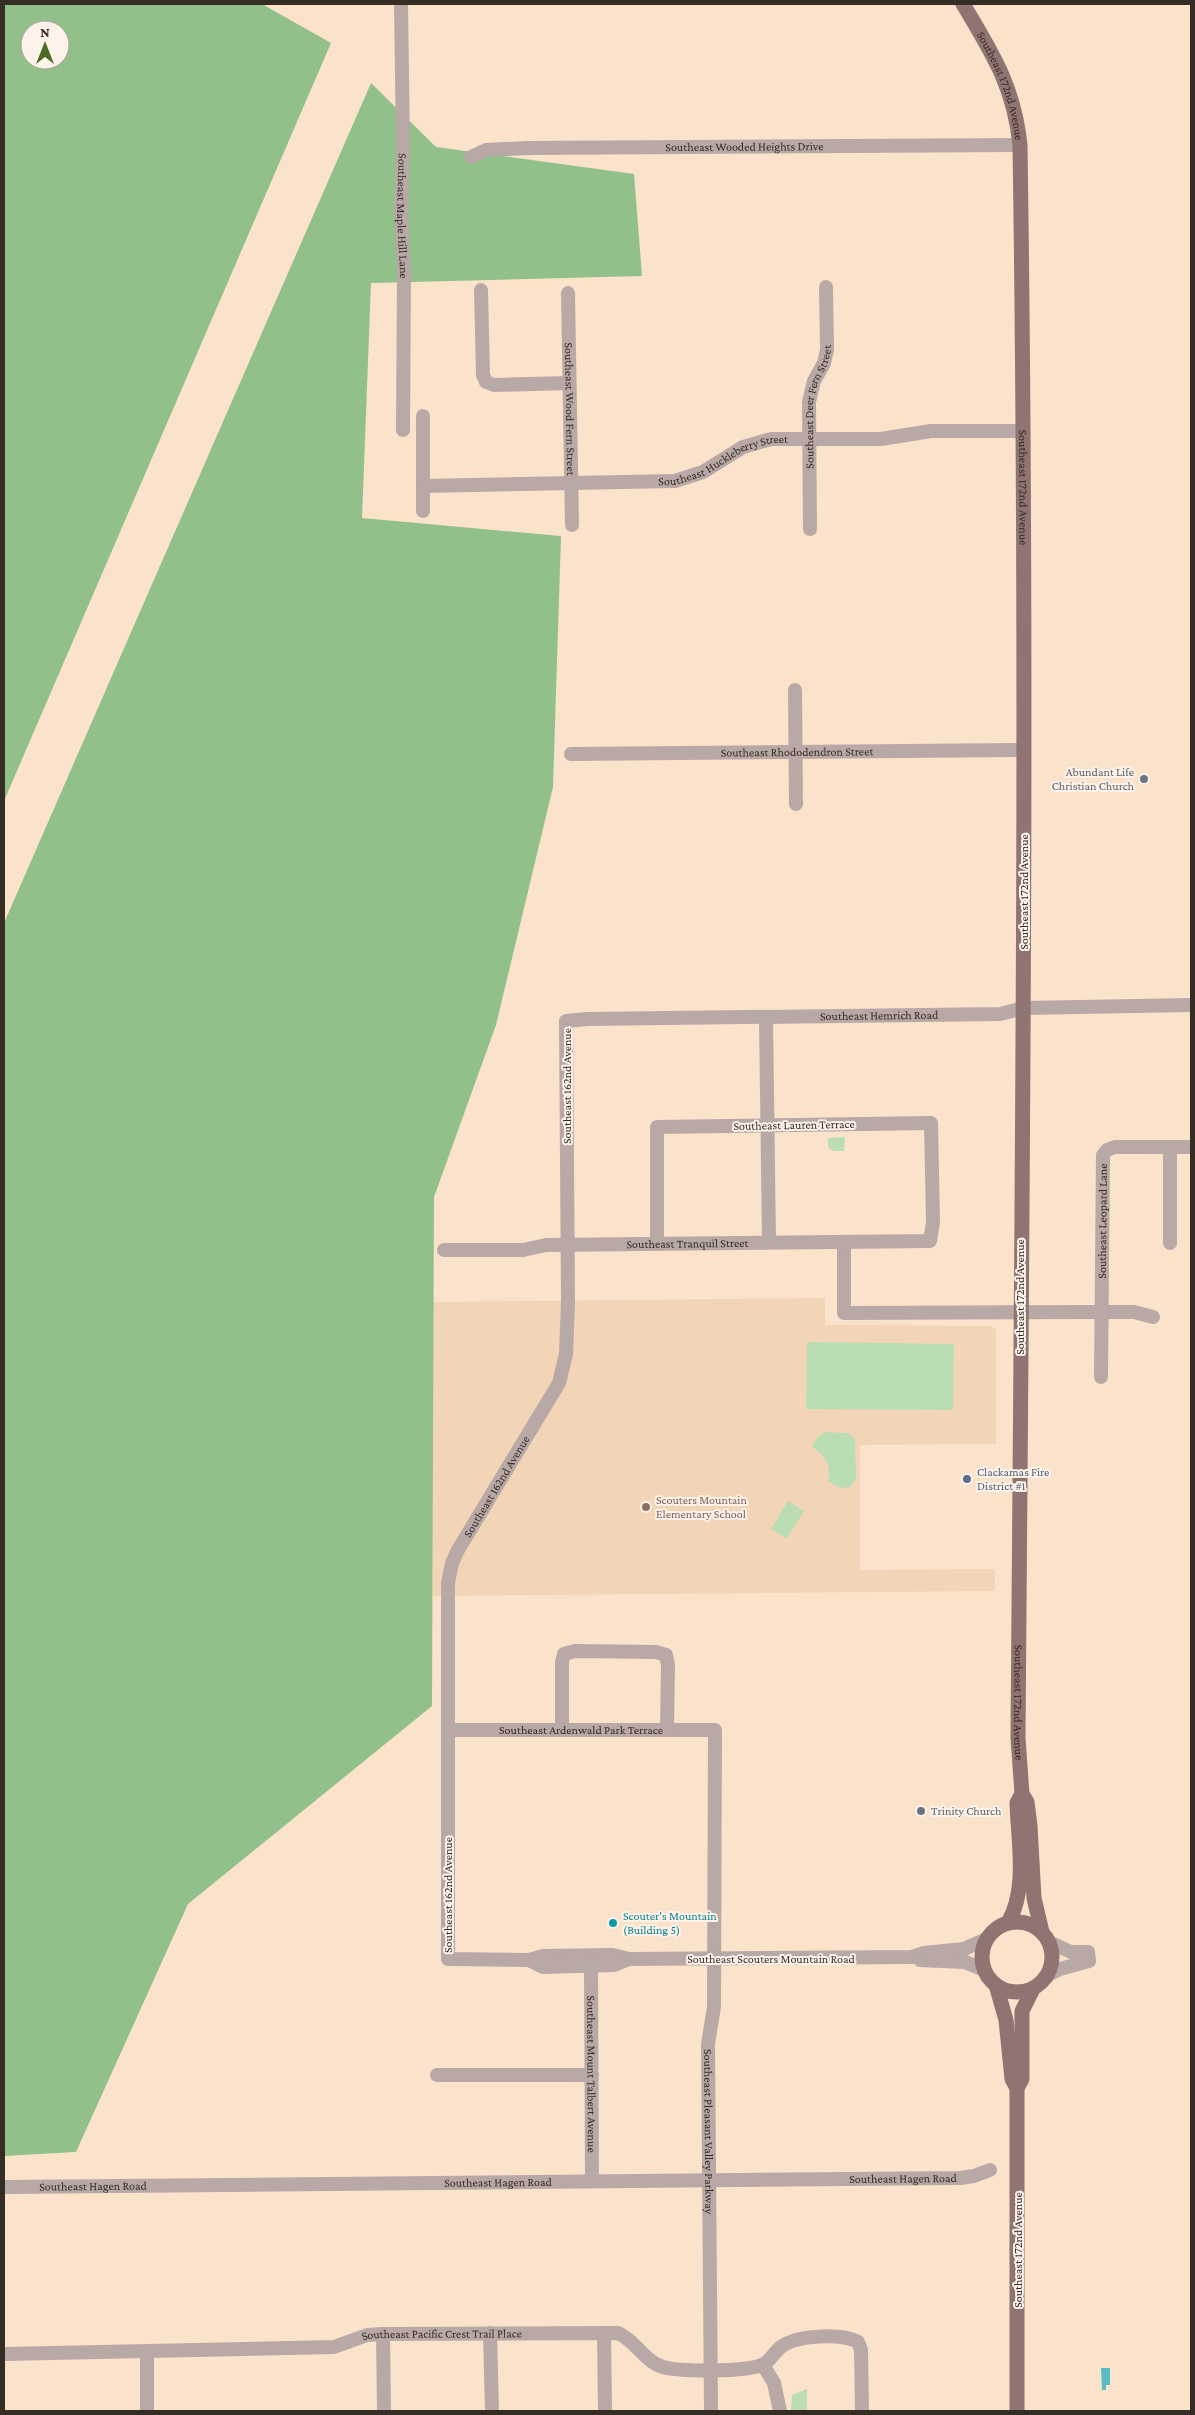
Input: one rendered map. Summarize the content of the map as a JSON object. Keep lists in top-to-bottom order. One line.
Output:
{"streets":{"main road":["Southeast 172nd Avenue"],"street":["Southeast Wooded Heights Drive","Southeast Maple Hill Lane","Southeast Deer Fern Street","Southeast Wood Fern Street","Southeast Huckleberry Street","Southeast Rhododendron Street","Southeast Hemrich Road","Southeast 162nd Avenue","Southeast Lauren Terrace","Southeast Leopard Lane","Southeast Tranquil Street","Southeast Ardenwald Park Terrace","Southeast Scouters Mountain Road","Southeast Mount Talbert Avenue","Southeast Pleasant Valley Parkway","Southeast Hagen Road","Southeast Pacific Crest Trail Place"]},"crossings":[["Southeast 172nd Avenue","Southeast Wooded Heights Drive"],["Southeast 172nd Avenue","Southeast Huckleberry Street"],["Southeast 172nd Avenue","Southeast Rhododendron Street"],["Southeast 172nd Avenue","Southeast Hemrich Road"],["Southeast 172nd Avenue","Southeast Scouters Mountain Road"],["Southeast Deer Fern Street","Southeast Huckleberry Street"],["Southeast Wood Fern Street","Southeast Huckleberry Street"],["Southeast Hemrich Road","Southeast 162nd Avenue"],["Southeast 162nd Avenue","Southeast Tranquil Street"],["Southeast 162nd Avenue","Southeast Ardenwald Park Terrace"],["Southeast 162nd Avenue","Southeast Scouters Mountain Road"],["Southeast Lauren Terrace","Southeast Tranquil Street"],["Southeast Ardenwald Park Terrace","Southeast Pleasant Valley Parkway"],["Southeast Scouters Mountain Road","Southeast Mount Talbert Avenue"],["Southeast Scouters Mountain Road","Southeast Pleasant Valley Parkway"],["Southeast Mount Talbert Avenue","Southeast Hagen Road"],["Southeast Pleasant Valley Parkway","Southeast Hagen Road"],["Southeast Pleasant Valley Parkway","Southeast Pacific Crest Trail Place"]],"places":["Abundant Life Christian Church","Clackamas Fire District #1","Scouters Mountain Elementary School","Trinity Church","Scouter's Mountain (Building 5)"],"north":"top"}
